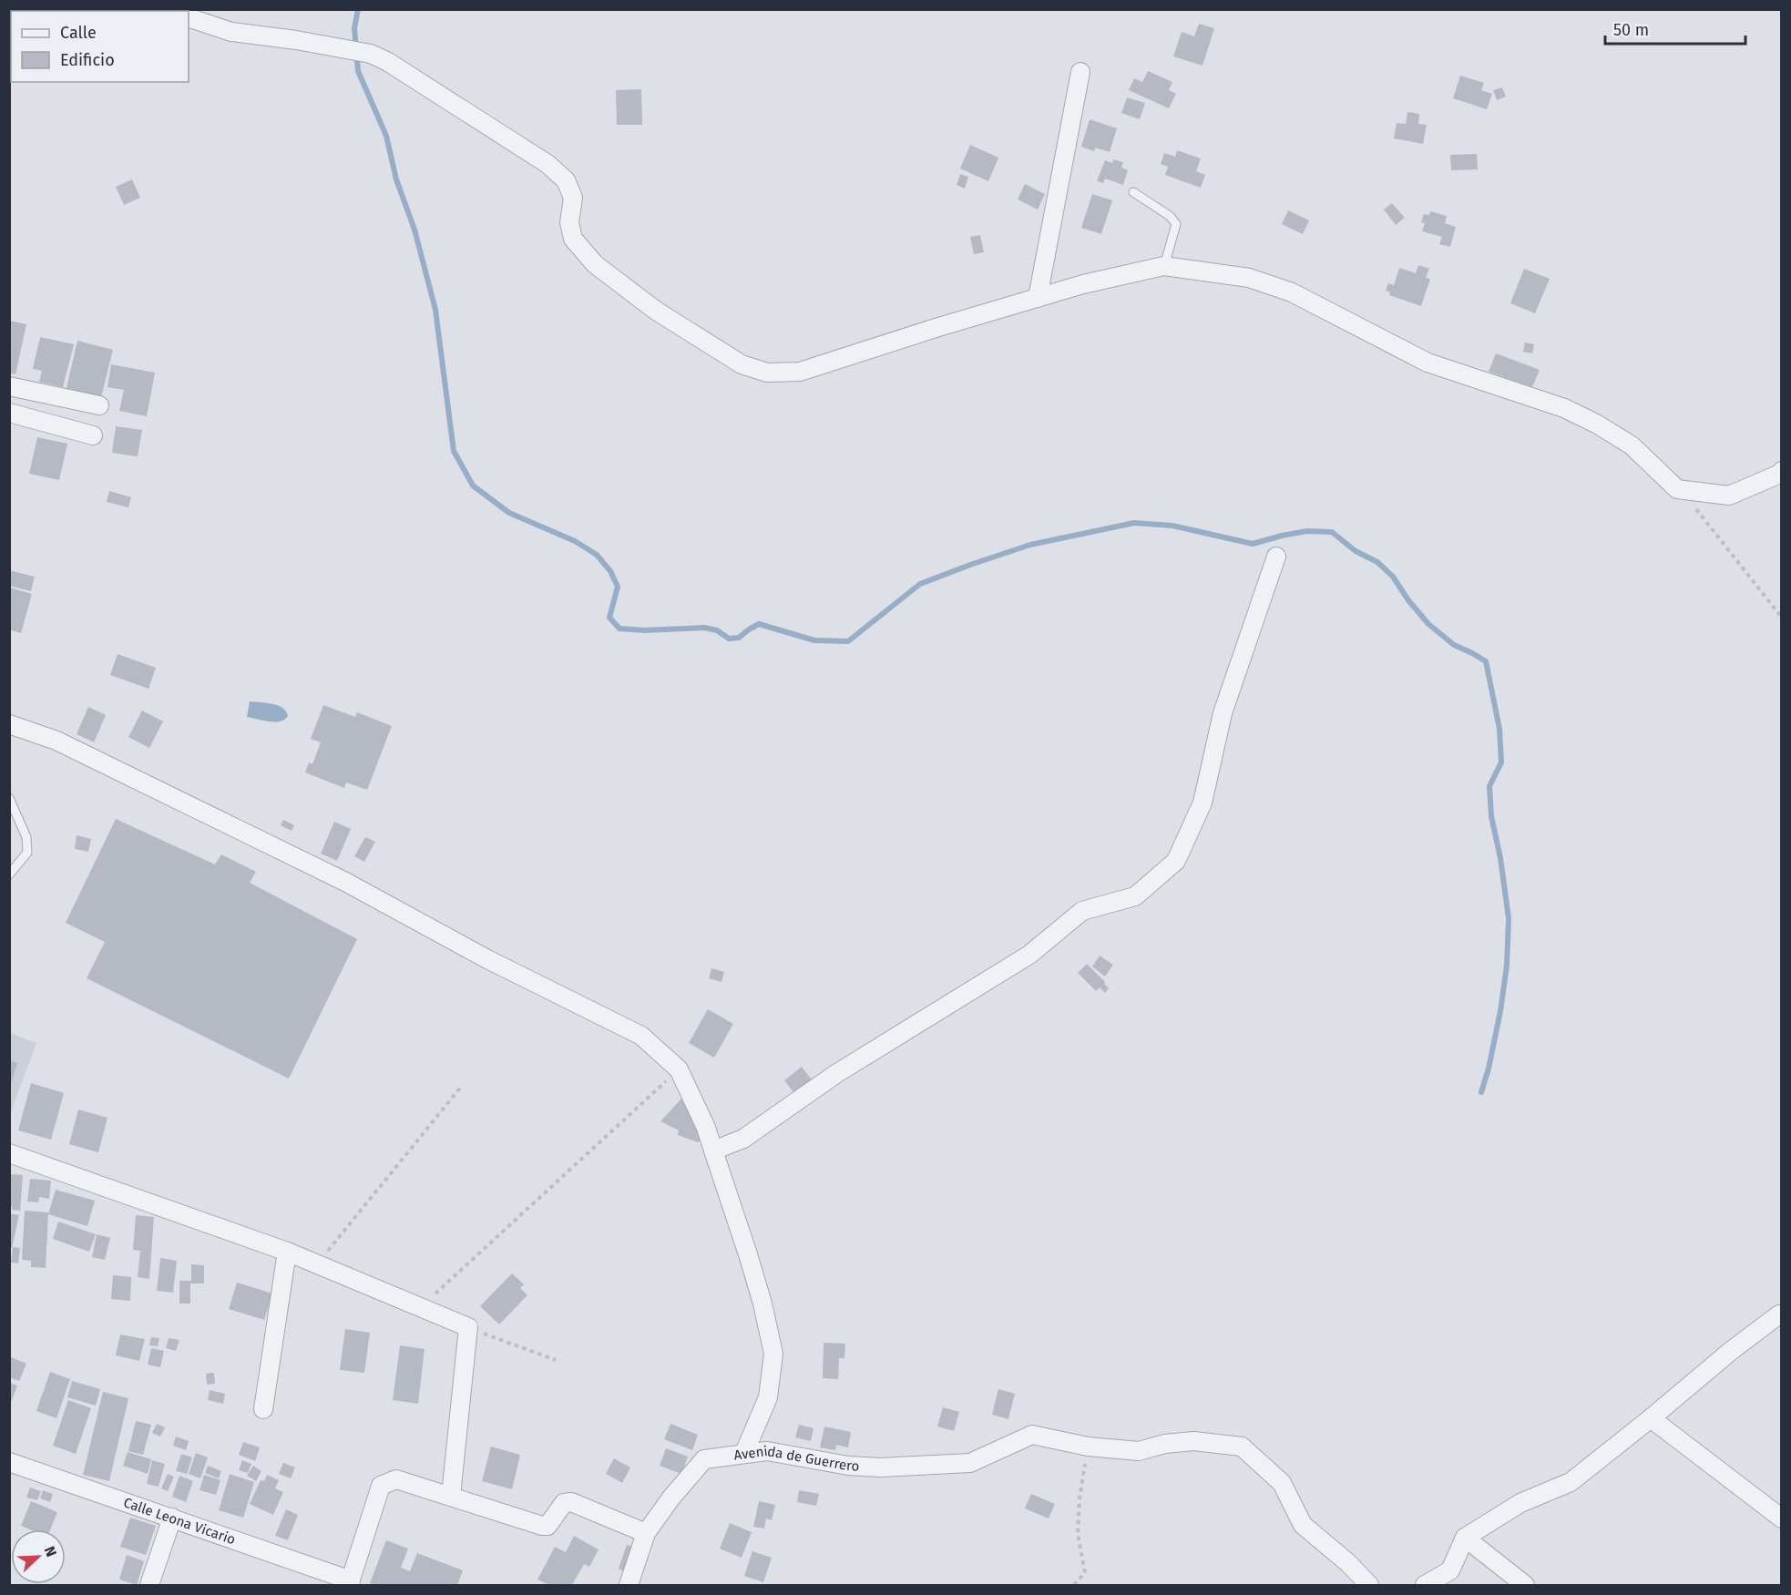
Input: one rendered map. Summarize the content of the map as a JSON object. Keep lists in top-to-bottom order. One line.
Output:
{"streets":{"street":["Avenida de Guerrero","Calle Leona Vicario"]},"legend":["Calle","Edificio"],"scale_bar":"50 m","north":"top right"}
